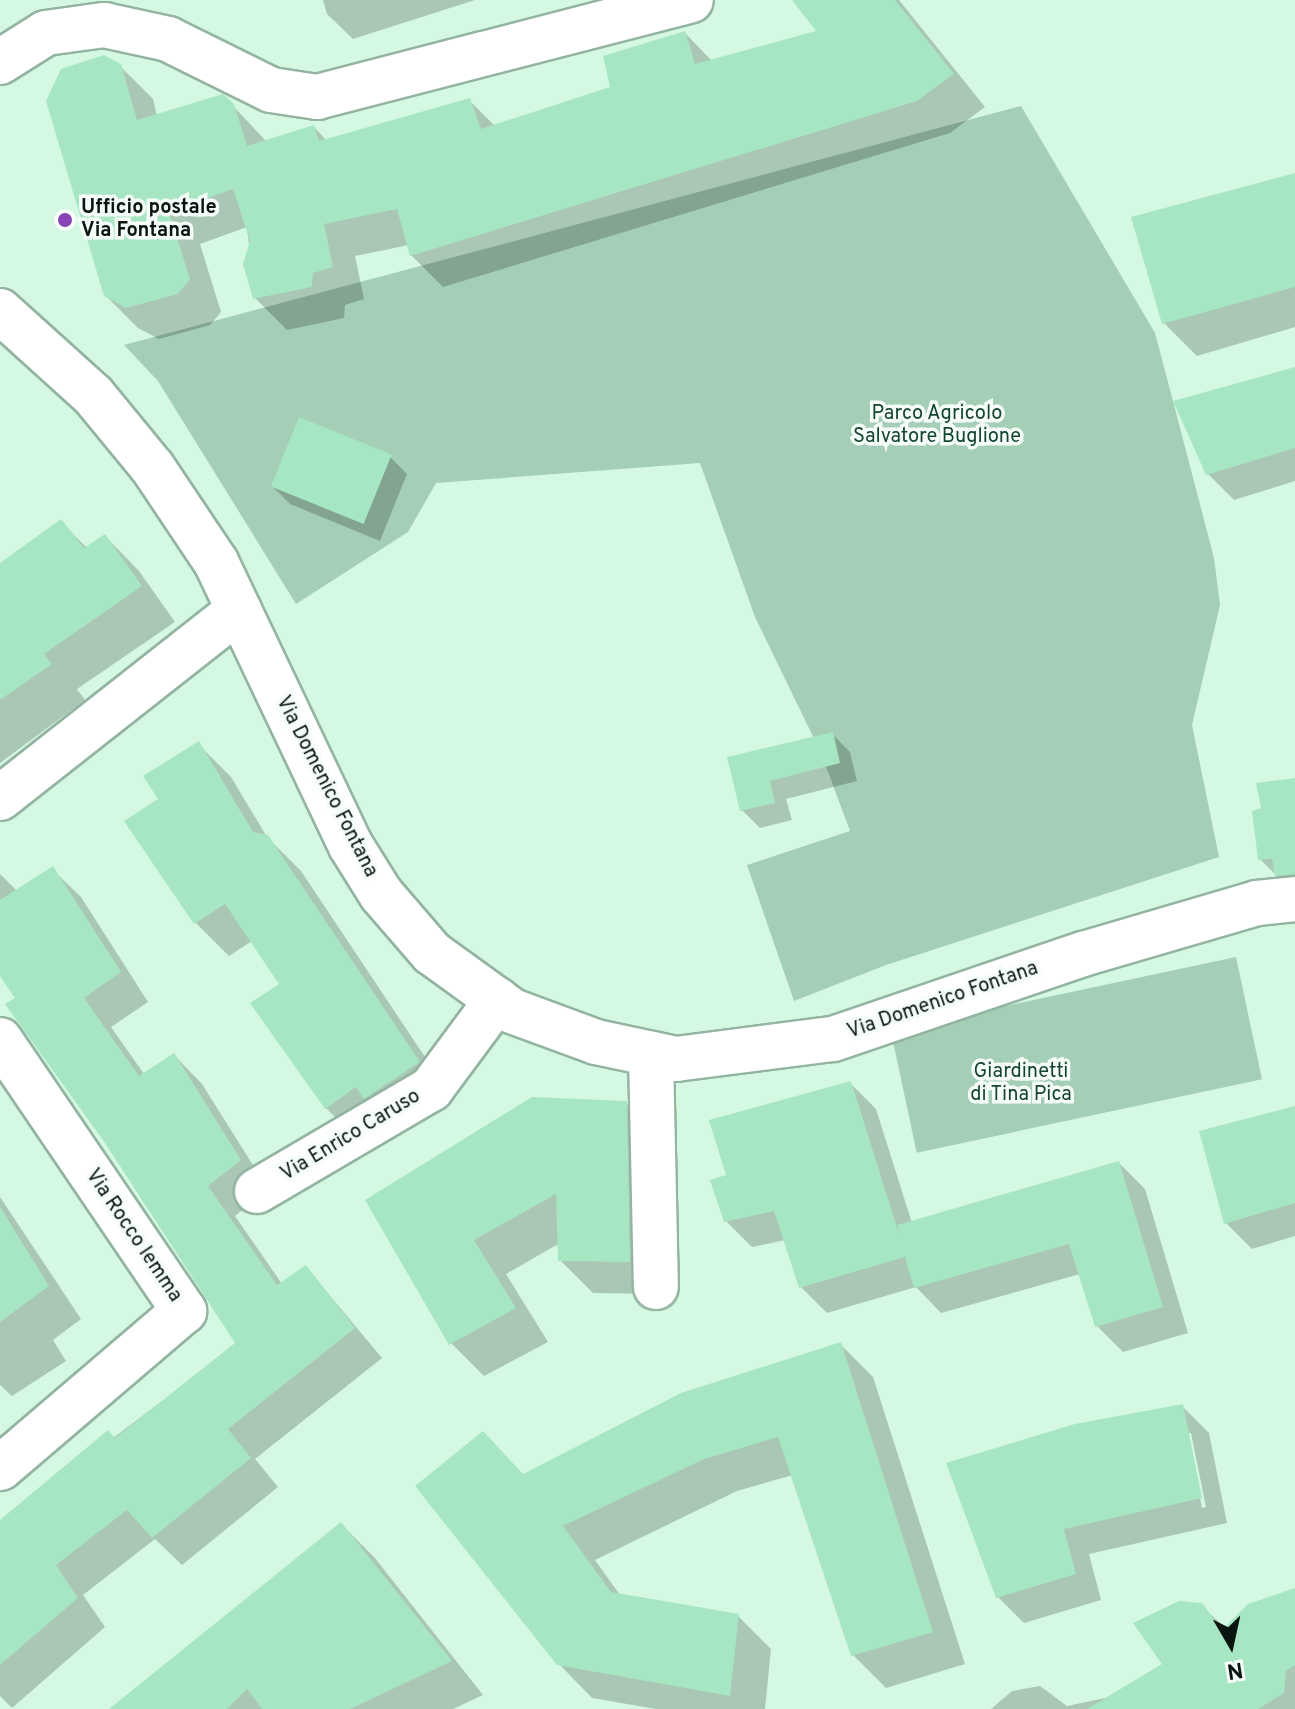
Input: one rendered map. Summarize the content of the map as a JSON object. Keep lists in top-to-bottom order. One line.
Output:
{"streets":{"street":["Via Domenico Fontana","Via Enrico Caruso","Via Rocco Iemma"]},"crossings":[["Via Domenico Fontana","Via Enrico Caruso"]],"parks":["Parco Agricolo Salvatore Buglione","Giardinetti di Tina Pica"],"places":["Ufficio postale Via Fontana"],"north":"bottom"}
